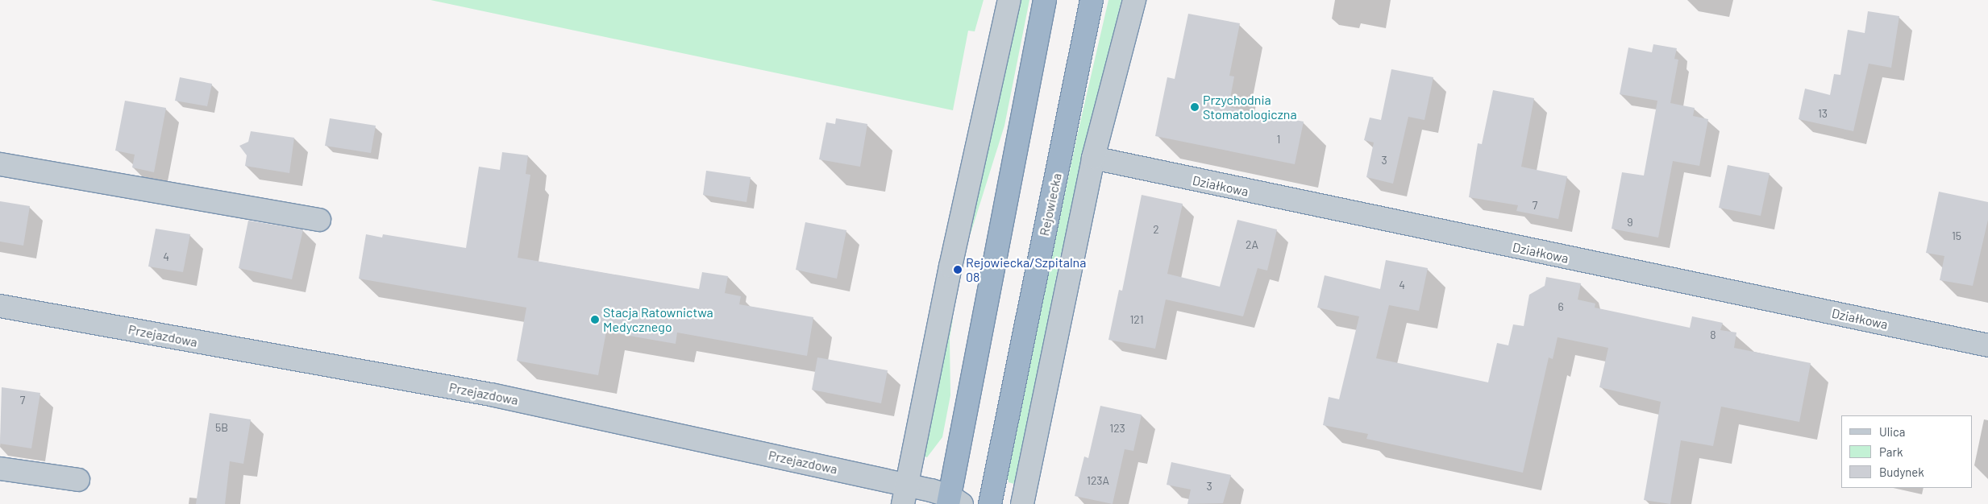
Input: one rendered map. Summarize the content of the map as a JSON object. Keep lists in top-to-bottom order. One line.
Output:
{"streets":{"highway":["Rejowiecka"],"street":["Działkowa","Przejazdowa"]},"places":["Przychodnia Stomatologiczna","Rejowiecka/Szpitalna 08","Stacja Ratownictwa Medycznego"],"house_numbers":["13","1","3","7","9","2","15","2A","4","4","6","121","8","7","5B","123","123A","3"],"legend":["Ulica","Park","Budynek"]}
